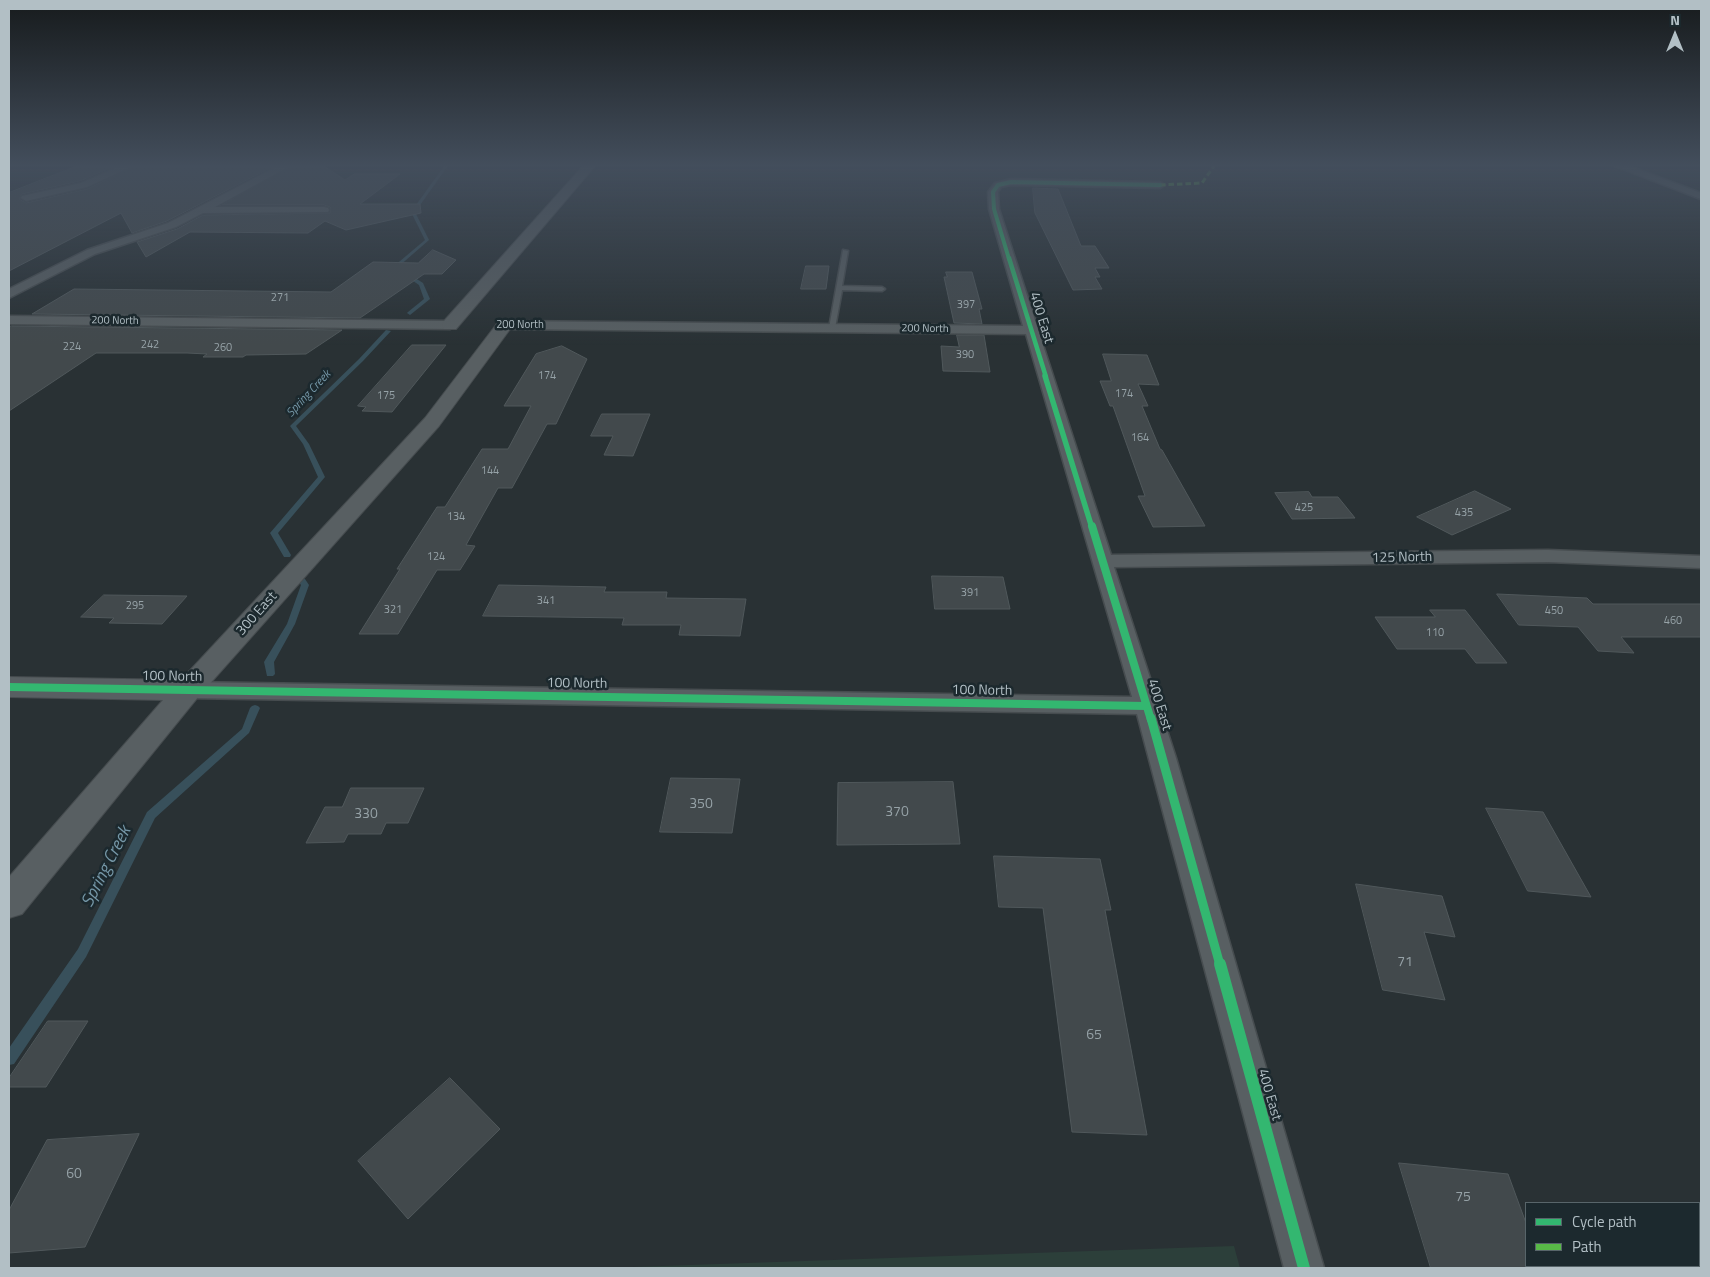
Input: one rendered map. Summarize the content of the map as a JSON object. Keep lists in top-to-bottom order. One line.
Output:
{"streets":{"street":["400 East","200 North","125 North","300 East","100 North"]},"crossings":[["400 East","200 North"],["400 East","125 North"],["400 East","100 North"],["200 North","300 East"],["300 East","100 North"]],"water":["Spring Creek"],"house_numbers":["271","397","242","224","260","390","174","174","175","164","144","425","435","134","124","391","341","295","321","450","460","110","350","370","330","71","65","60","75"],"legend":["Cycle path","Path"],"north":"top"}
